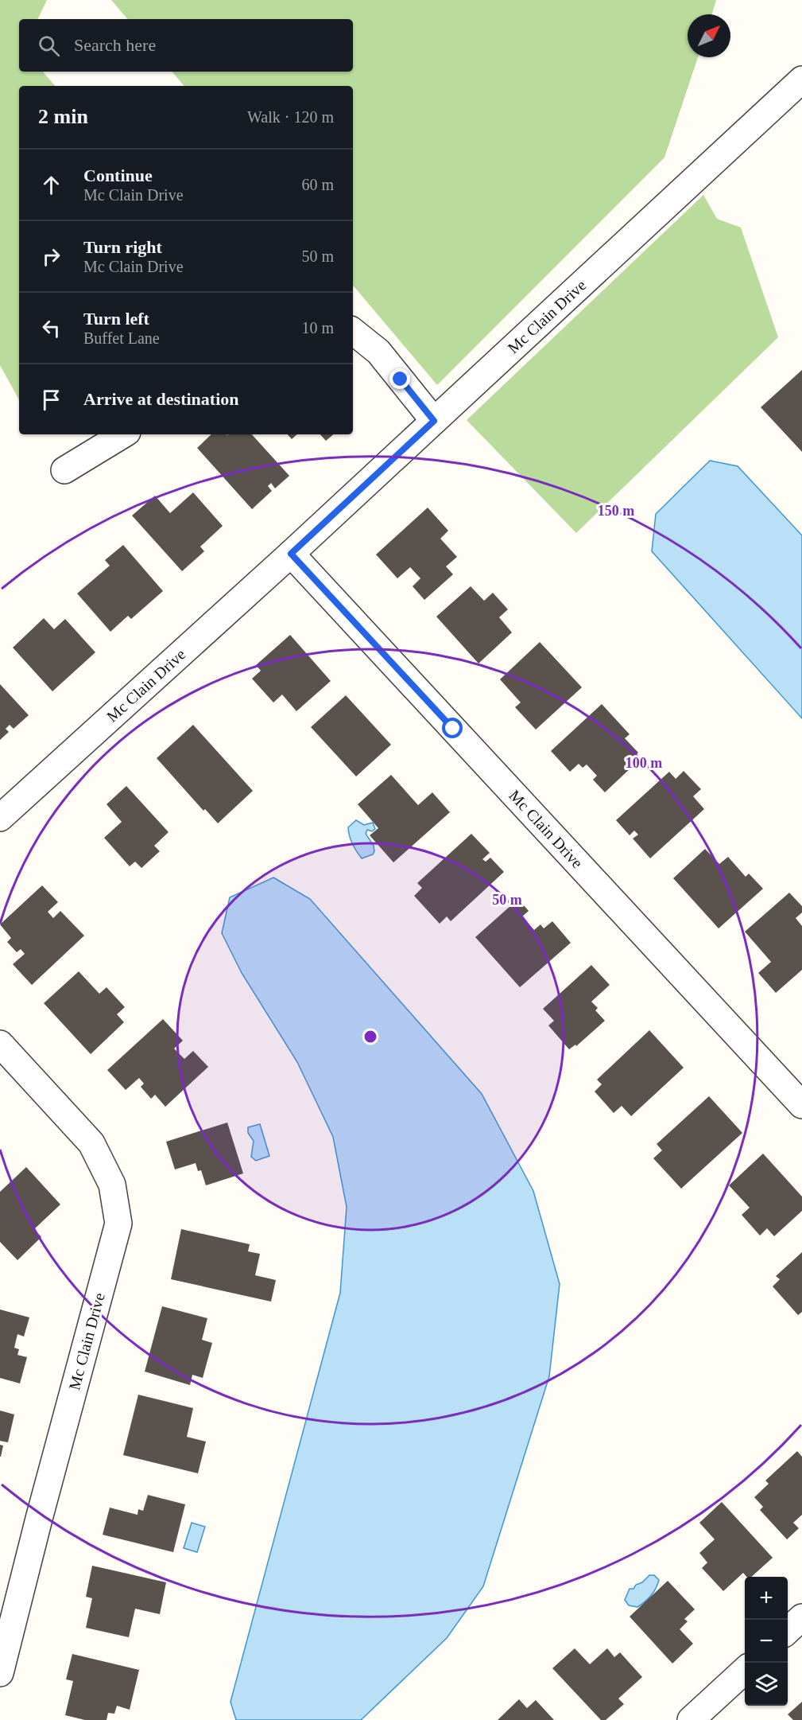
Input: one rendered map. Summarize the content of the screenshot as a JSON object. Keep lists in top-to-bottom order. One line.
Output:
{"streets":{"street":["Mc Clain Drive"]},"north":"top right","page":{"search":"Search here","heading":["2 min","Walk · 120 m"],"list":[["Continue","Mc Clain Drive","60 m"],["Turn right","Mc Clain Drive","50 m"],["Turn left","Buffet Lane","10 m"],"Arrive at destination"],"map_buttons":["+","−"]},"rings":["150 m","100 m","50 m"]}
